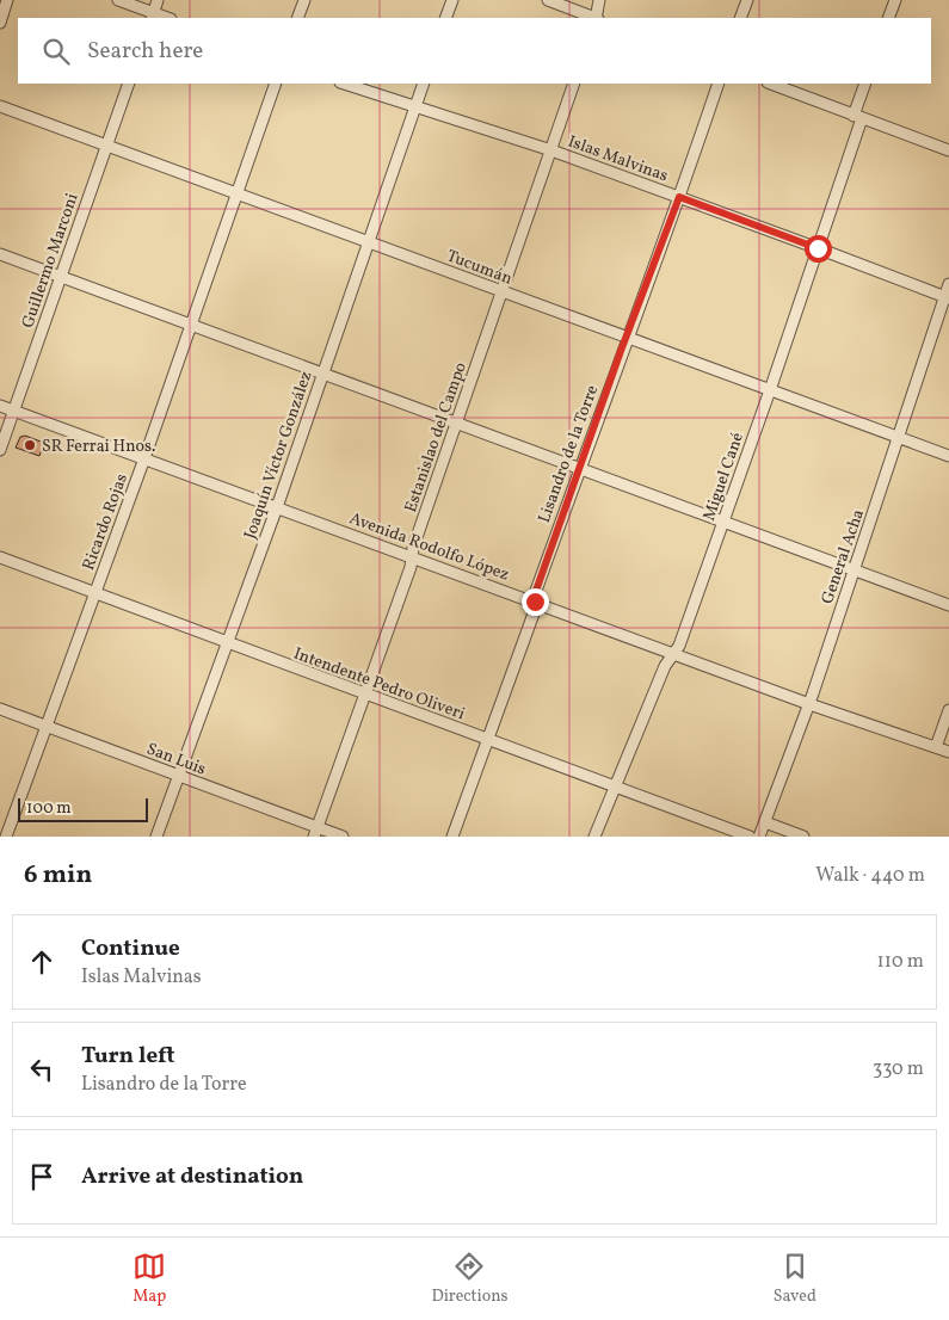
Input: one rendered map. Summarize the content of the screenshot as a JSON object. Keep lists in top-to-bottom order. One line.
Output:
{"streets":{"street":["Islas Malvinas","Guillermo Marconi","Tucumán","Estanislao del Campo","Lisandro de la Torre","Joaquín Víctor González","Miguel Cané","Ricardo Rojas","Avenida Rodolfo López","General Acha","Intendente Pedro Oliveri","San Luis"]},"crossings":[["Islas Malvinas","Estanislao del Campo"],["Islas Malvinas","Lisandro de la Torre"],["Islas Malvinas","Joaquín Víctor González"],["Islas Malvinas","Miguel Cané"],["Islas Malvinas","General Acha"],["Guillermo Marconi","Tucumán"],["Guillermo Marconi","Avenida Rodolfo López"],["Tucumán","Estanislao del Campo"],["Tucumán","Lisandro de la Torre"],["Tucumán","Joaquín Víctor González"],["Tucumán","Miguel Cané"],["Tucumán","Ricardo Rojas"],["Tucumán","General Acha"],["Estanislao del Campo","Avenida Rodolfo López"],["Estanislao del Campo","Intendente Pedro Oliveri"],["Estanislao del Campo","San Luis"],["Lisandro de la Torre","Avenida Rodolfo López"],["Lisandro de la Torre","Intendente Pedro Oliveri"],["Joaquín Víctor González","Avenida Rodolfo López"],["Joaquín Víctor González","Intendente Pedro Oliveri"],["Joaquín Víctor González","San Luis"],["Miguel Cané","Avenida Rodolfo López"],["Miguel Cané","Intendente Pedro Oliveri"],["Ricardo Rojas","Avenida Rodolfo López"],["Ricardo Rojas","Intendente Pedro Oliveri"],["Ricardo Rojas","San Luis"],["Avenida Rodolfo López","General Acha"]],"places":["SR Ferrai Hnos."],"scale_bar":"100 m","page":{"search":"Search here","scale":"100 m","heading":["6 min","Walk · 440 m"],"list":[["Continue","Islas Malvinas","110 m"],["Turn left","Lisandro de la Torre","330 m"],"Arrive at destination"],"nav":["Map","Directions","Saved"]}}
